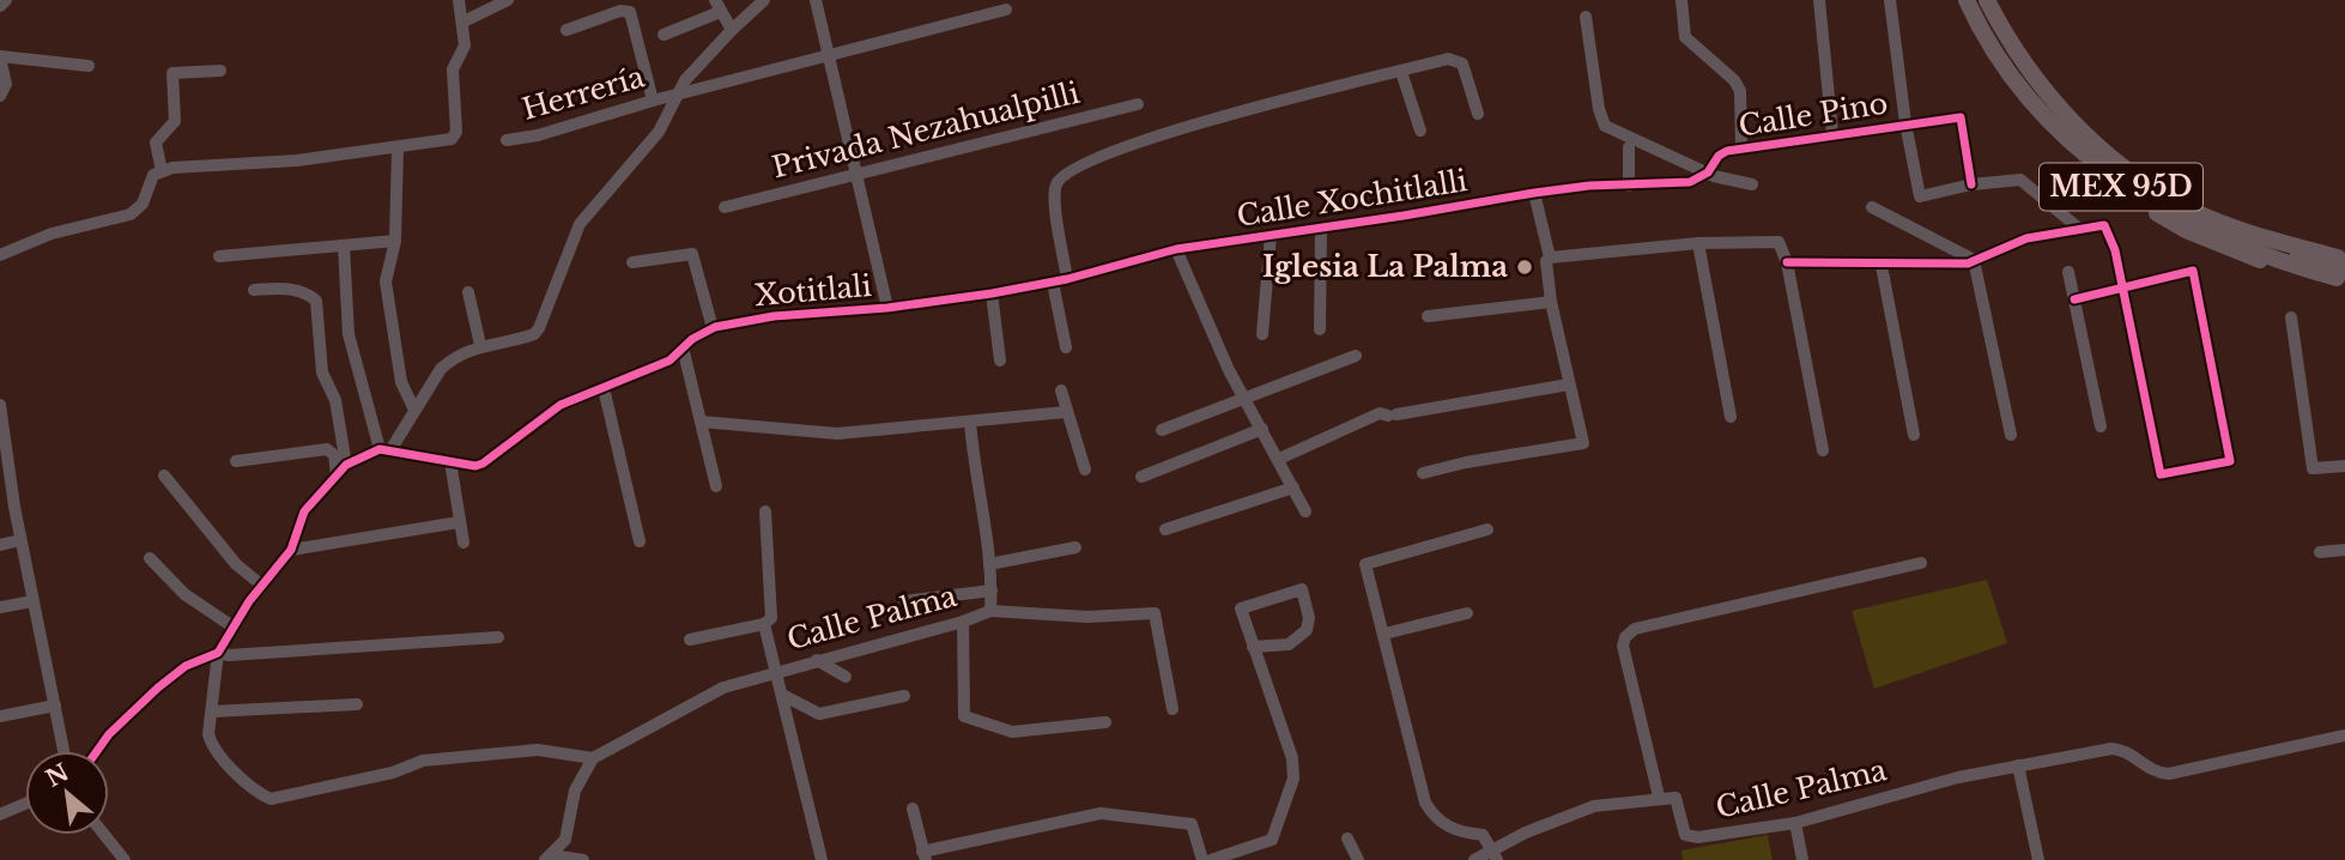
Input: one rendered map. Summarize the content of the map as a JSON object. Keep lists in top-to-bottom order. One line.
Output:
{"streets":{"highway":["MEX 95D"],"street":["Herrería","Calle Pino","Privada Nezahualpilli","Calle Xochitlalli","Xotitlali","Calle Palma"]},"crossings":[["Calle Pino","Calle Xochitlalli"],["Calle Xochitlalli","Xotitlali"]],"places":["Iglesia La Palma"],"north":"top left"}
